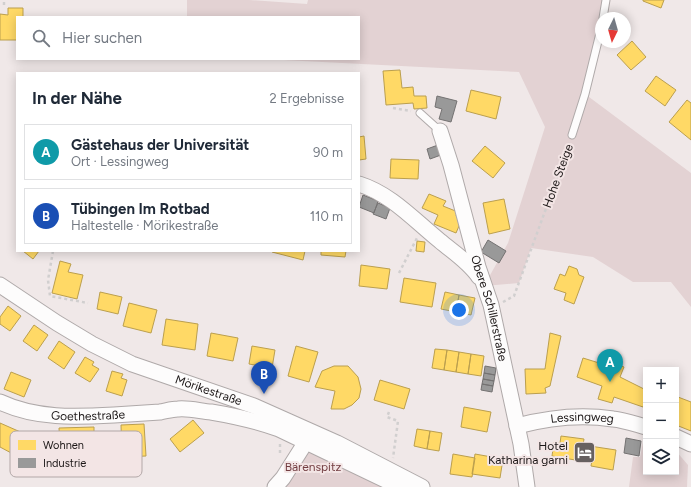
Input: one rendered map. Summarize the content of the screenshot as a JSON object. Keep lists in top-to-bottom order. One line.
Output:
{"streets":{"street":["Obere Schillerstraße","Mörikestraße","Goethestraße","Lessingweg"],"lane":["Hohe Steige"]},"crossings":[["Hohe Steige","Obere Schillerstraße"],["Obere Schillerstraße","Lessingweg"],["Mörikestraße","Goethestraße"]],"parks":["Bärenspitz"],"places":{"hotel":["Hotel Katharina garni"]},"legend":["Wohnen","Industrie"],"north":"bottom","page":{"search":"Hier suchen","heading":["In der Nähe","2 Ergebnisse"],"list":[{"mark":"A","name":"Gästehaus der Universität","note":"Ort · Lessingweg","value":"90 m"},{"mark":"B","name":"Tübingen Im Rotbad","note":"Haltestelle · Mörikestraße","value":"110 m"}],"pins":["A","B"],"map_buttons":["+","−"]}}
